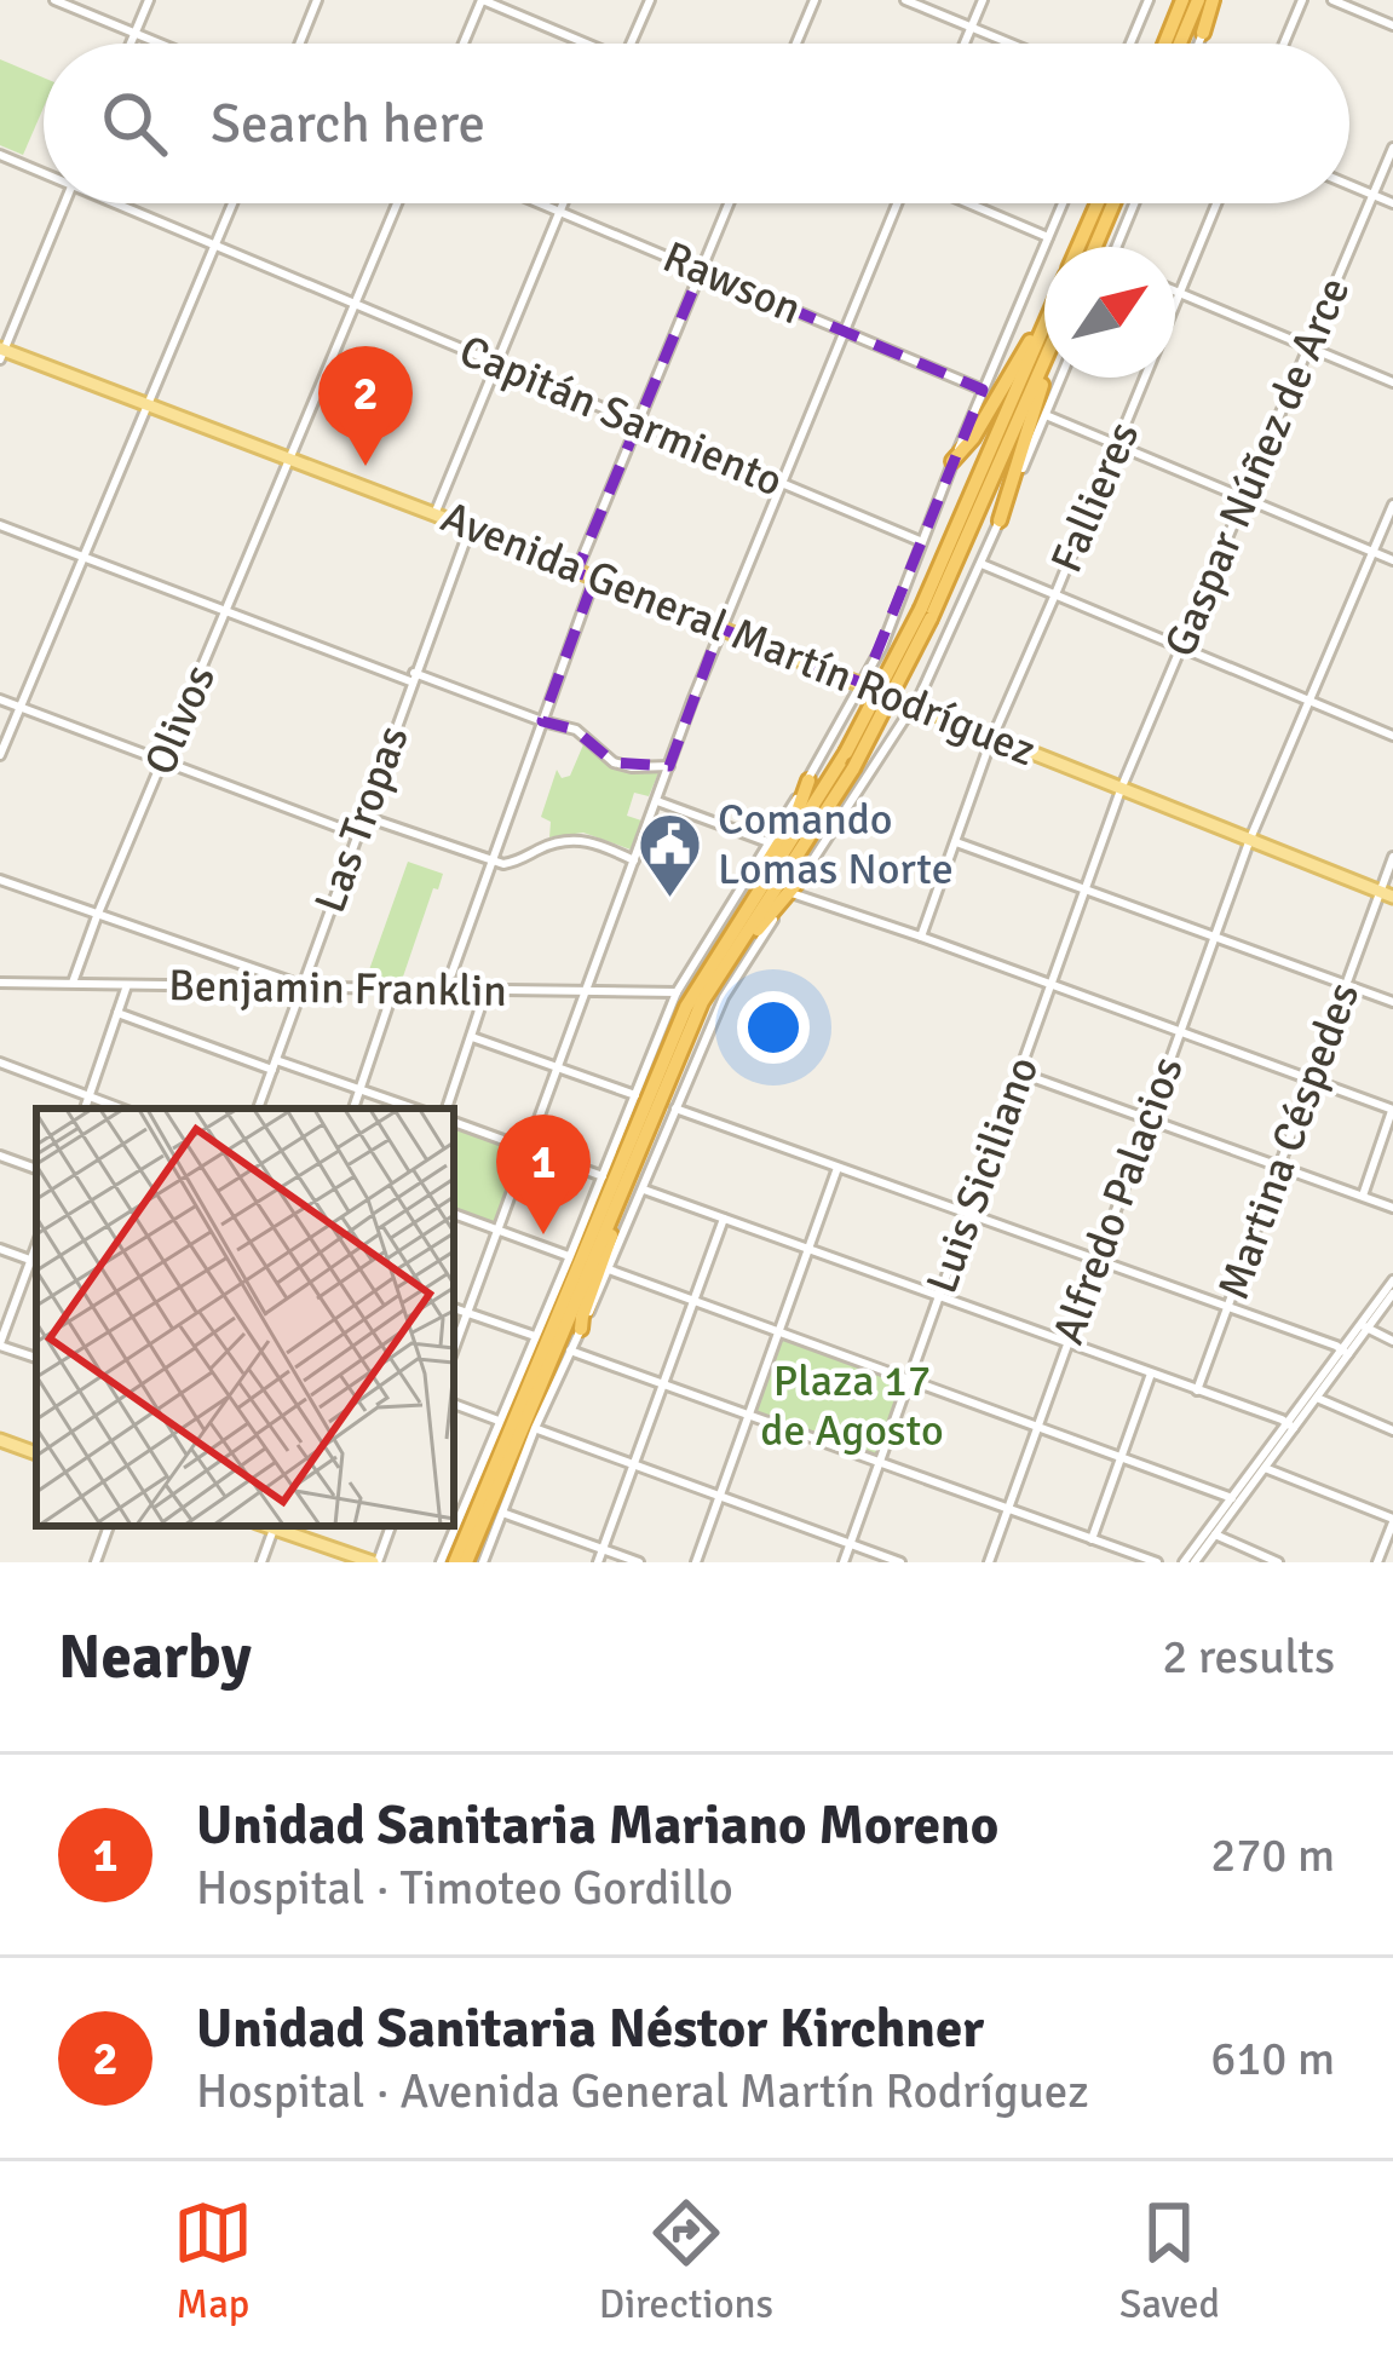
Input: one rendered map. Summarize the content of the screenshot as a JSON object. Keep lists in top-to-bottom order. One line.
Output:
{"streets":{"main road":["Avenida General Martín Rodríguez"],"street":["Rawson","Capitán Sarmiento","Gaspar Núñez de Arce","Fallieres","Olivos","Las Tropas","Benjamin Franklin","Martina Céspedes","Luis Siciliano","Alfredo Palacios"]},"crossings":[["Capitán Sarmiento","Olivos"],["Gaspar Núñez de Arce","Avenida General Martín Rodríguez"],["Gaspar Núñez de Arce","Luis Siciliano"],["Fallieres","Avenida General Martín Rodríguez"],["Avenida General Martín Rodríguez","Olivos"],["Avenida General Martín Rodríguez","Las Tropas"],["Avenida General Martín Rodríguez","Martina Céspedes"],["Avenida General Martín Rodríguez","Luis Siciliano"],["Avenida General Martín Rodríguez","Alfredo Palacios"],["Olivos","Benjamin Franklin"],["Las Tropas","Benjamin Franklin"]],"parks":["Plaza 17 de Agosto"],"places":{"public building":["Comando Lomas Norte"]},"north":"top right","page":{"search":"Search here","pins":["2","1"],"heading":["Nearby","2 results"],"list":[{"mark":"1","name":"Unidad Sanitaria Mariano Moreno","note":"Hospital · Timoteo Gordillo","value":"270 m"},{"mark":"2","name":"Unidad Sanitaria Néstor Kirchner","note":"Hospital · Avenida General Martín Rodríguez","value":"610 m"}],"nav":["Map","Directions","Saved"]}}
